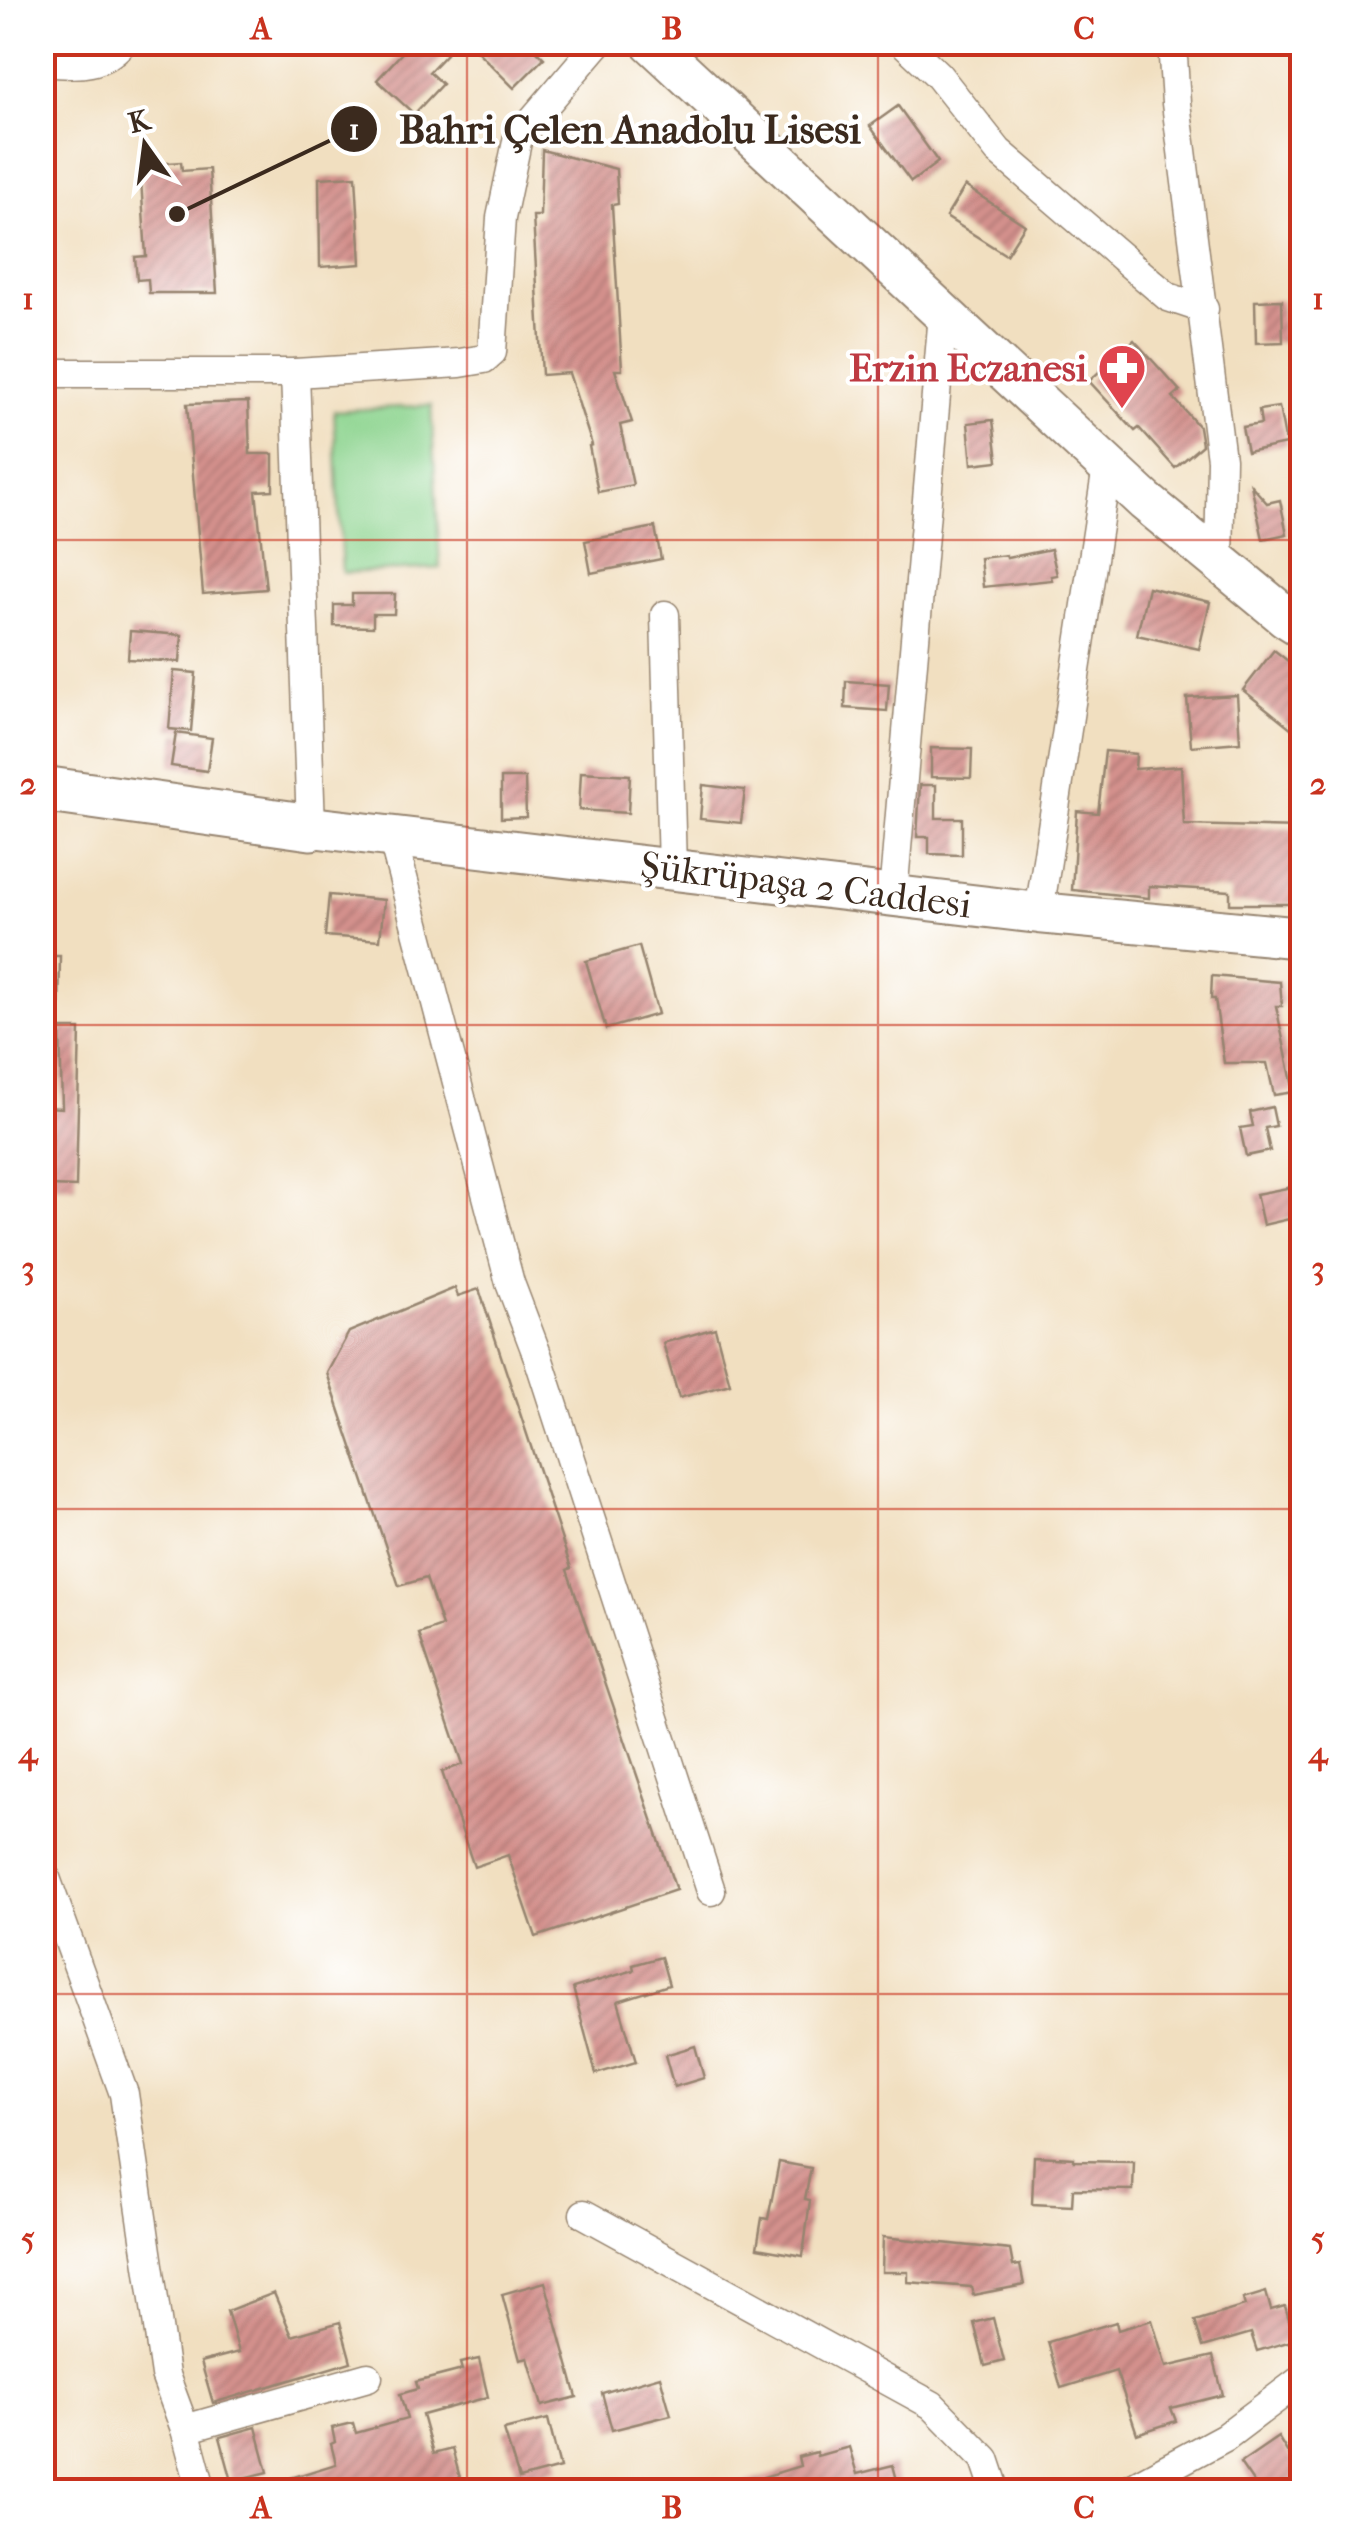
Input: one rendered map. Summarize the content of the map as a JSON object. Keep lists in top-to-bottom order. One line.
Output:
{"streets":{"main road":["Şükrüpaşa 2 Caddesi"]},"places":{"other":["Bahri Çelen Anadolu Lisesi"],"pharmacy":["Erzin Eczanesi"]},"north":"top","grid":{"columns":["A","B","C"],"rows":["1","2","3","4","5"]}}
